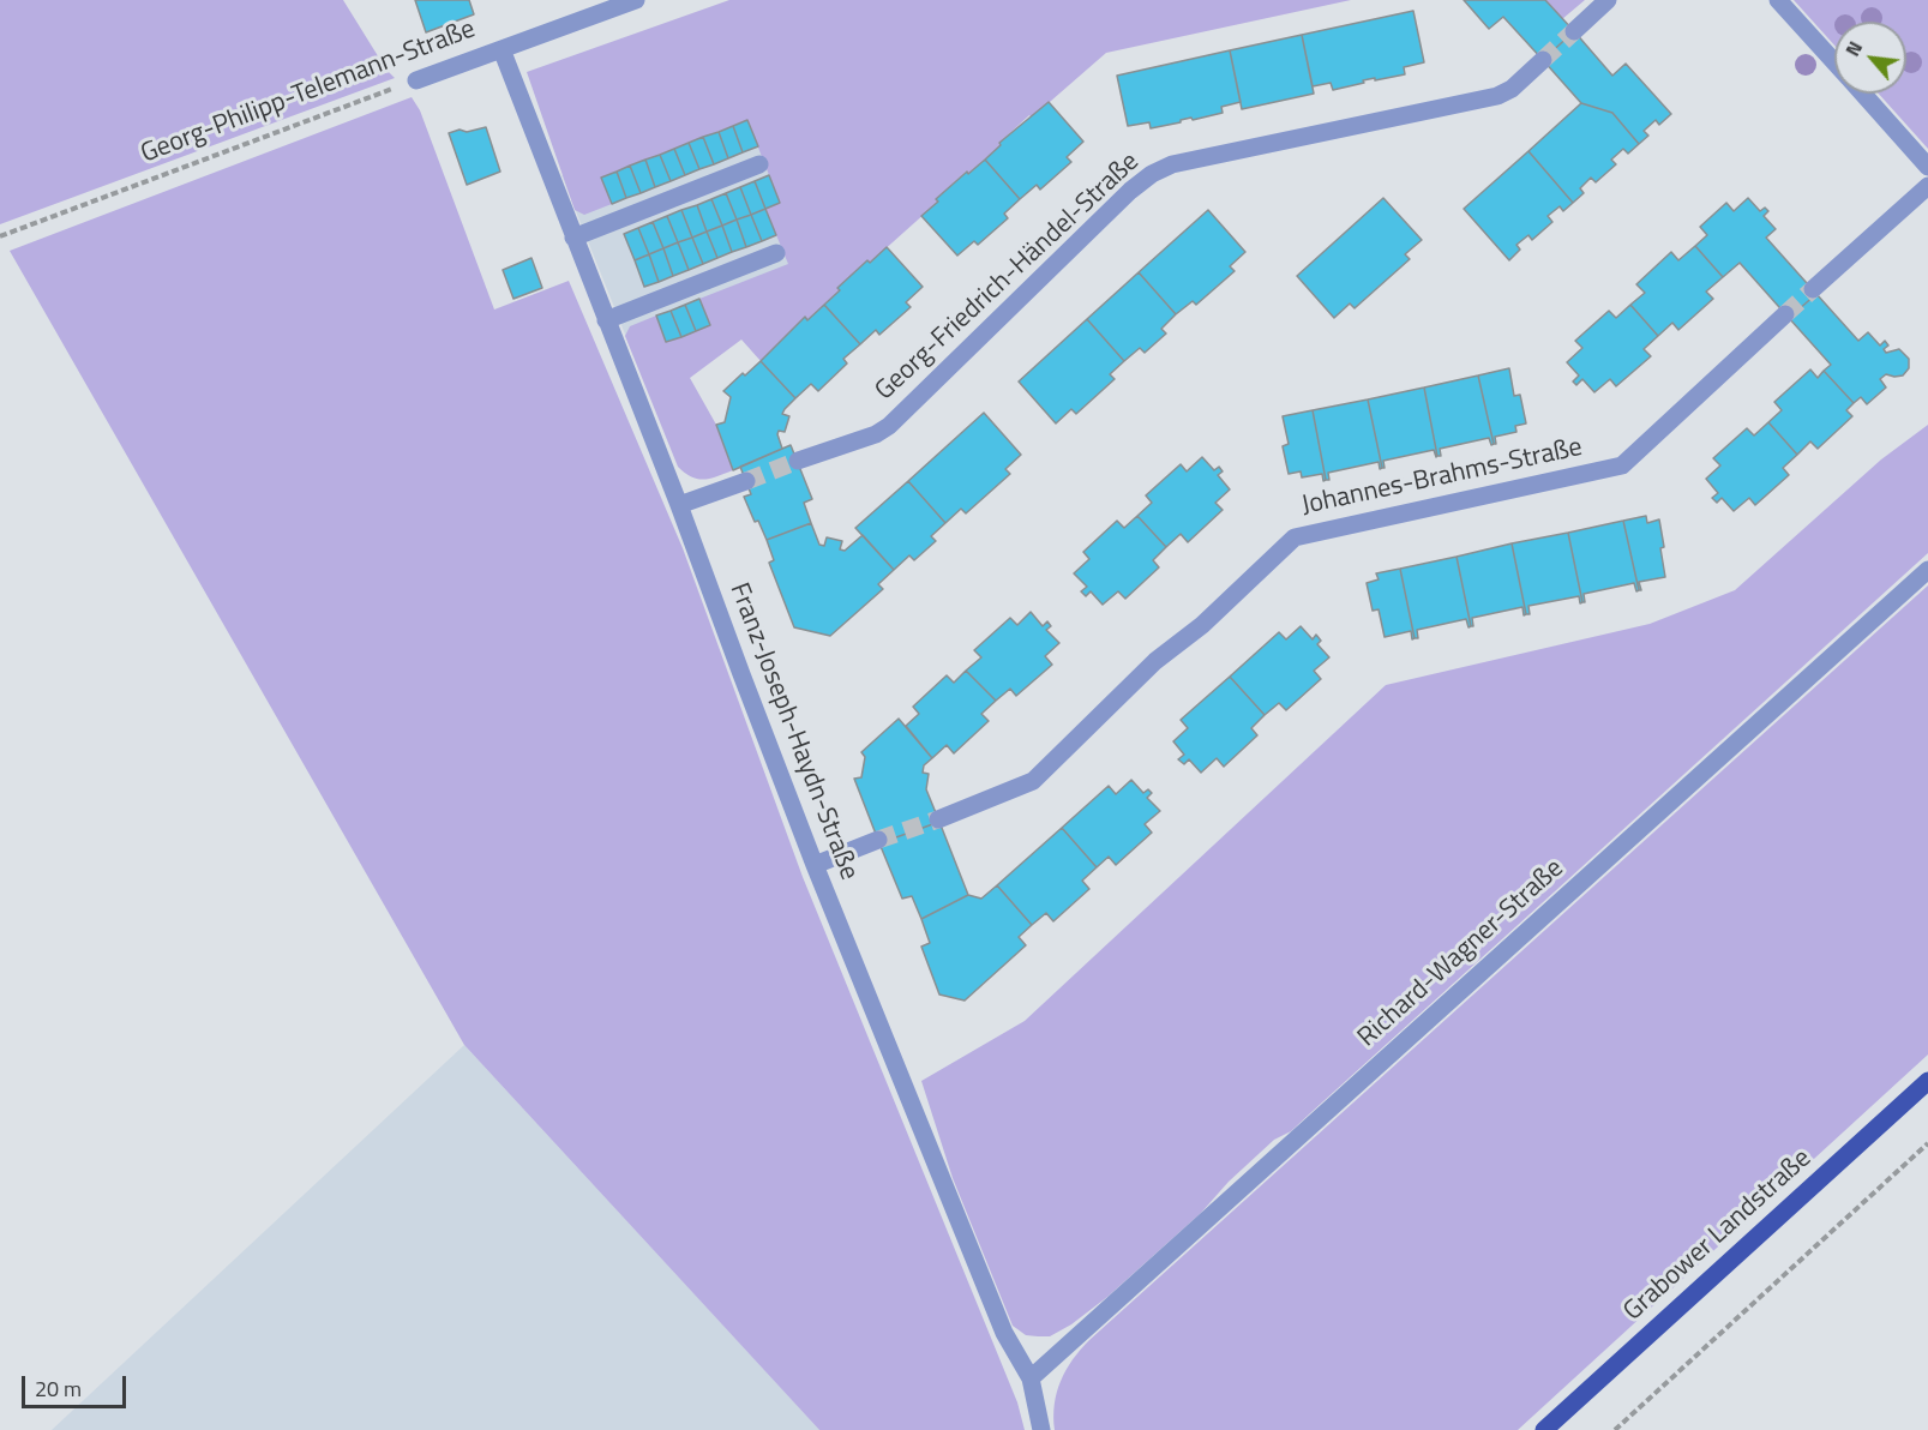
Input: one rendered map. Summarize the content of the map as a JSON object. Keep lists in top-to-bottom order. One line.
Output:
{"streets":{"main road":["Grabower Landstraße"],"street":["Georg-Philipp-Telemann-Straße","Georg-Friedrich-Händel-Straße","Johannes-Brahms-Straße","Franz-Joseph-Haydn-Straße","Richard-Wagner-Straße"]},"crossings":[["Georg-Philipp-Telemann-Straße","Franz-Joseph-Haydn-Straße"],["Franz-Joseph-Haydn-Straße","Richard-Wagner-Straße"]],"scale_bar":"20 m","north":"top left"}
